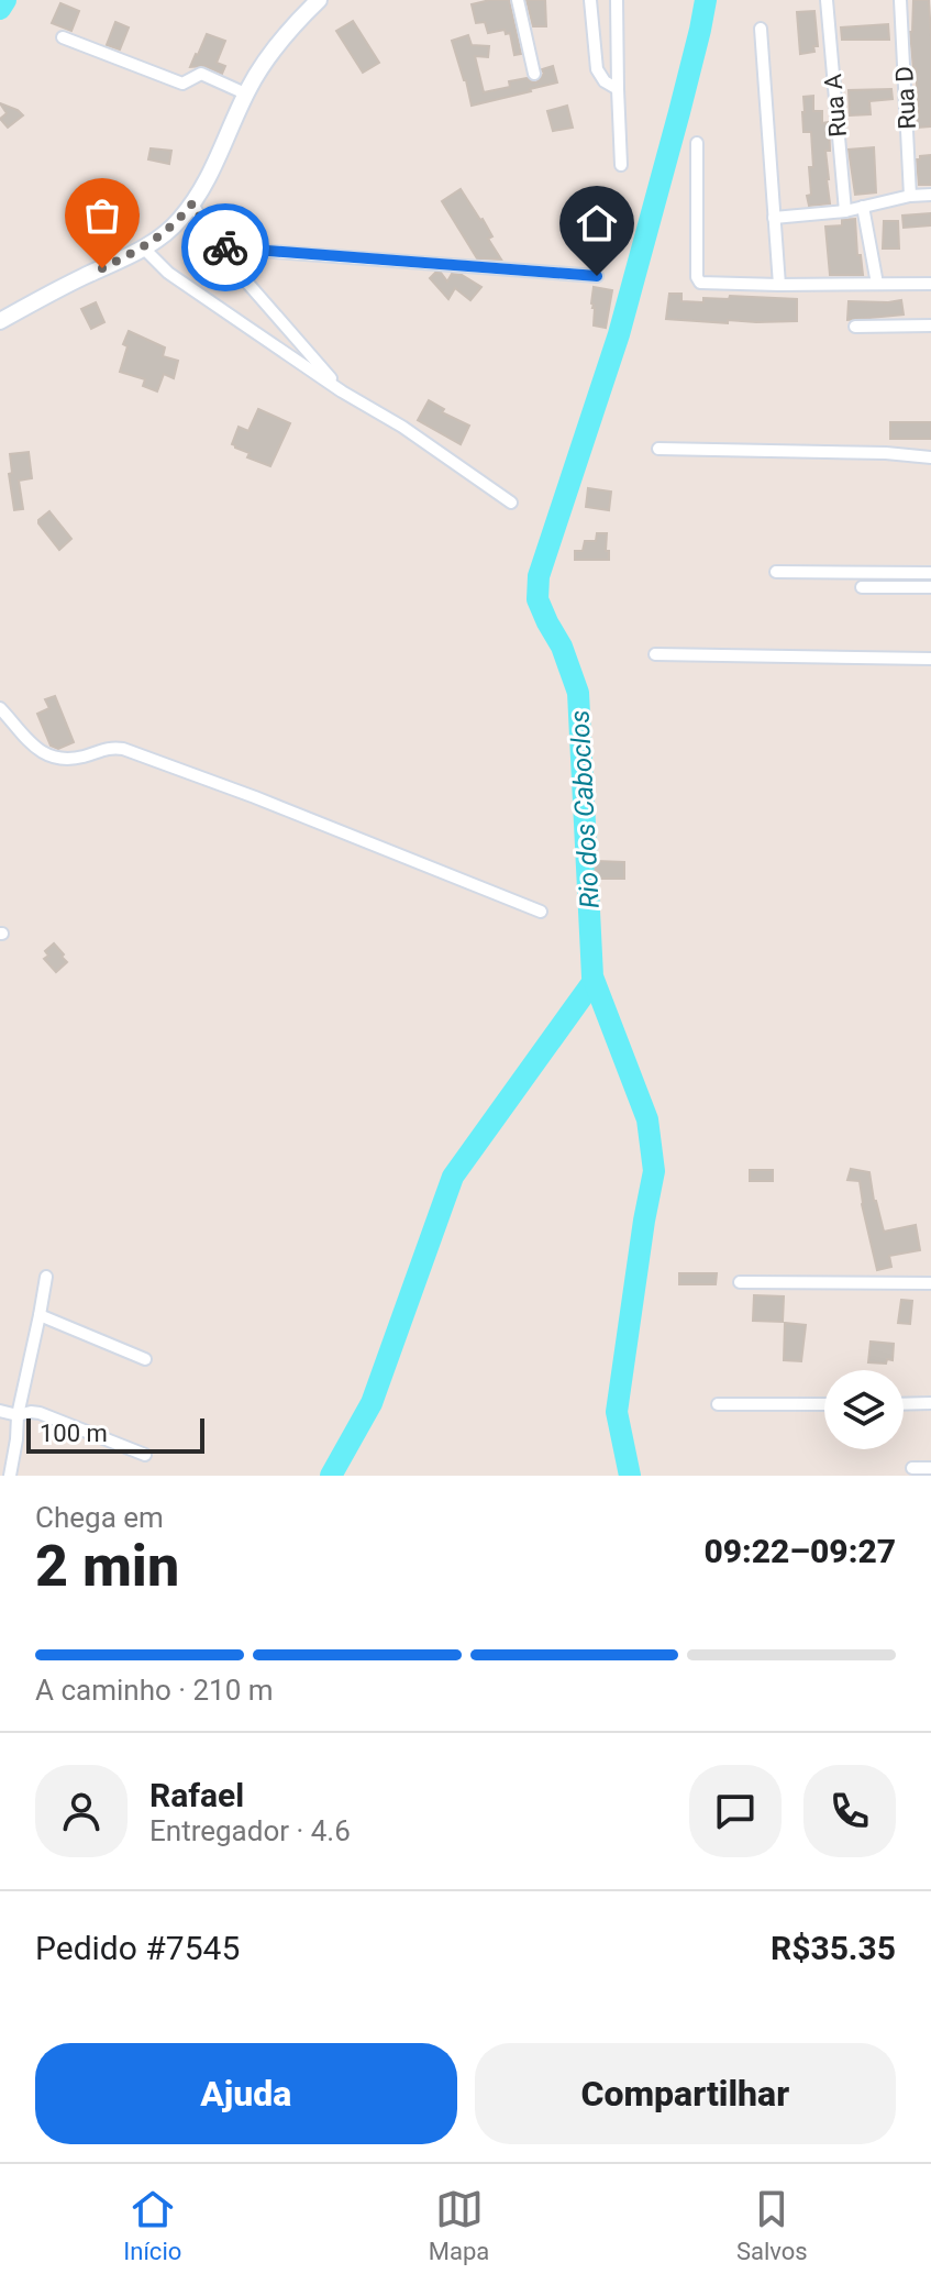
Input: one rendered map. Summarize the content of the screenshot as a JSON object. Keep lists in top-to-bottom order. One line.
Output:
{"streets":{"street":["Rua D","Rua A"]},"water":["Rio dos Caboclos"],"scale_bar":"100 m","page":{"scale":"100 m","heading":["2 min","Chega em","09:22–09:27"],"panel":["Rafael","Entregador · 4.6","Pedido #7545","R$35.35"],"bar":"A caminho · 210 m","buttons":["Ajuda","Compartilhar"],"tabs":["Início","Mapa","Salvos"]}}
